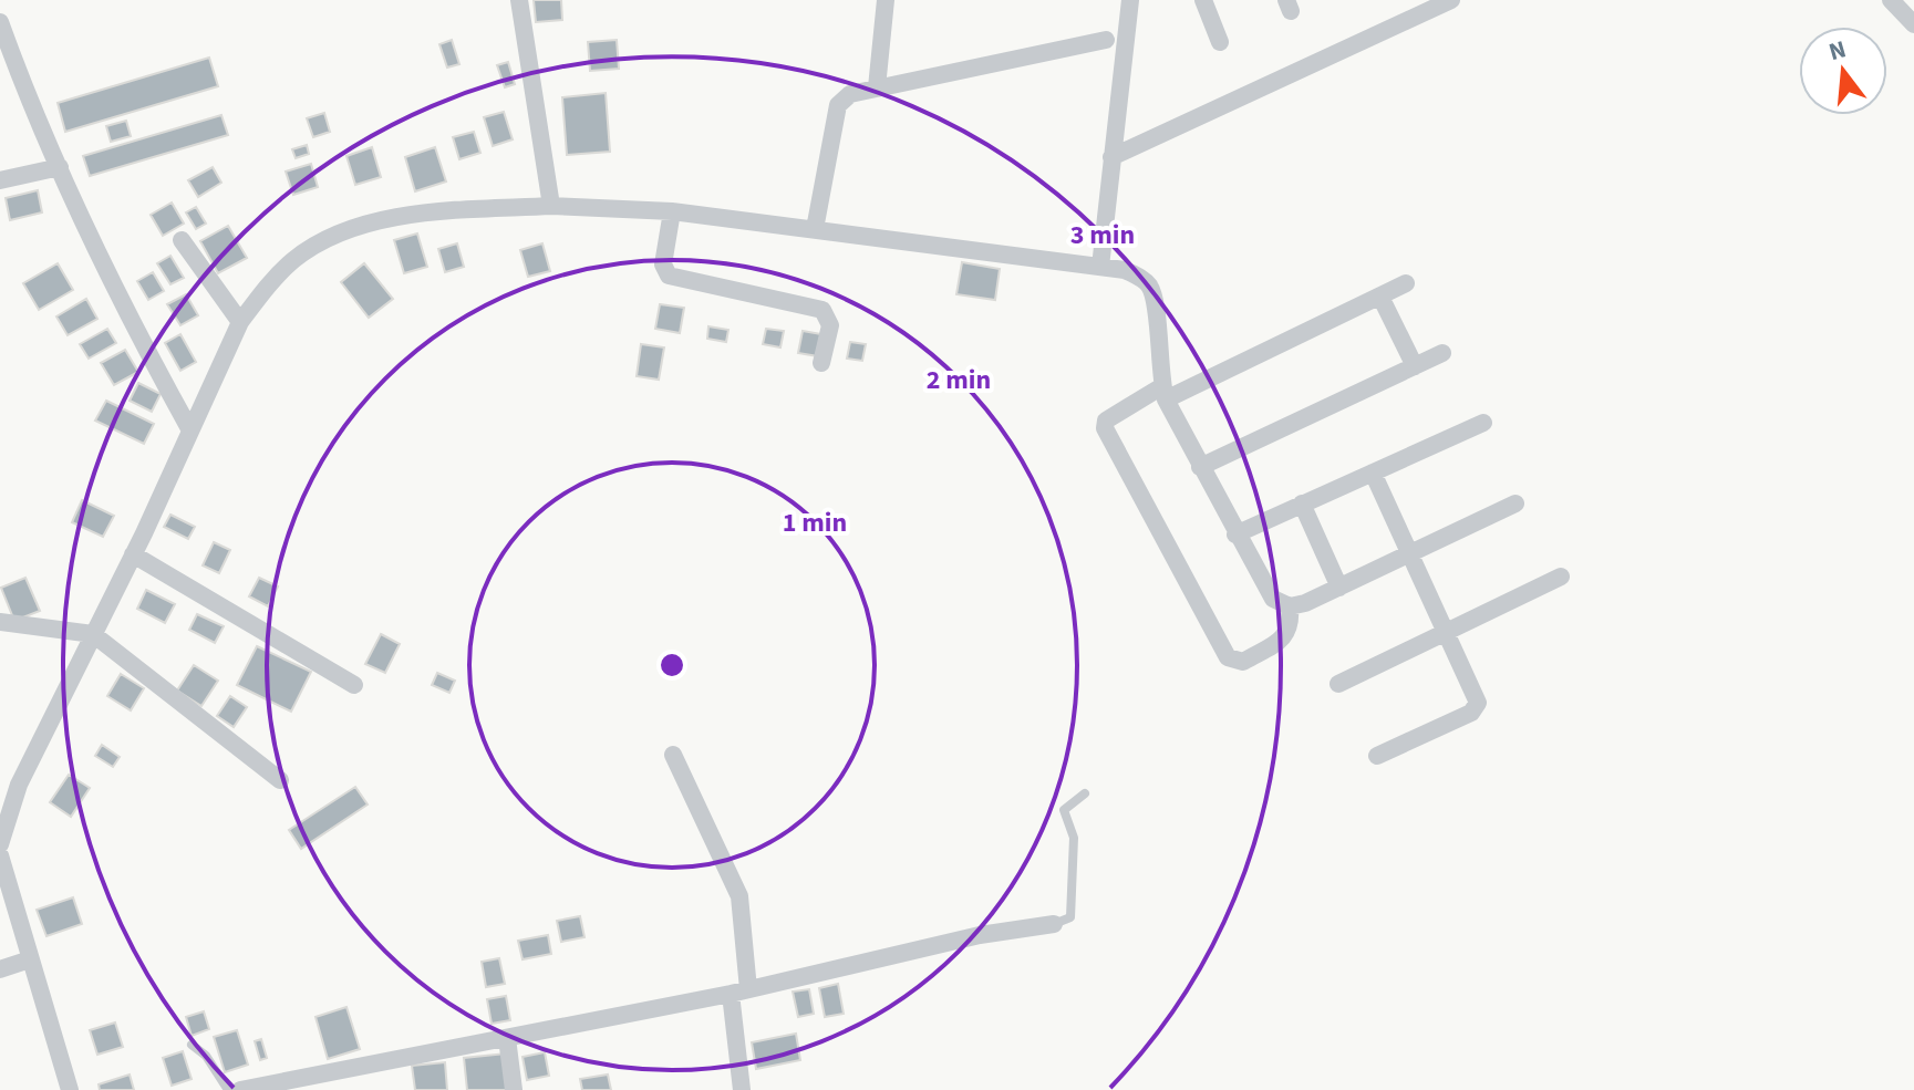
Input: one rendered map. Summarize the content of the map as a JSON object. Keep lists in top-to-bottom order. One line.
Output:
{"north":"top","rings":["3 min","2 min","1 min"]}
